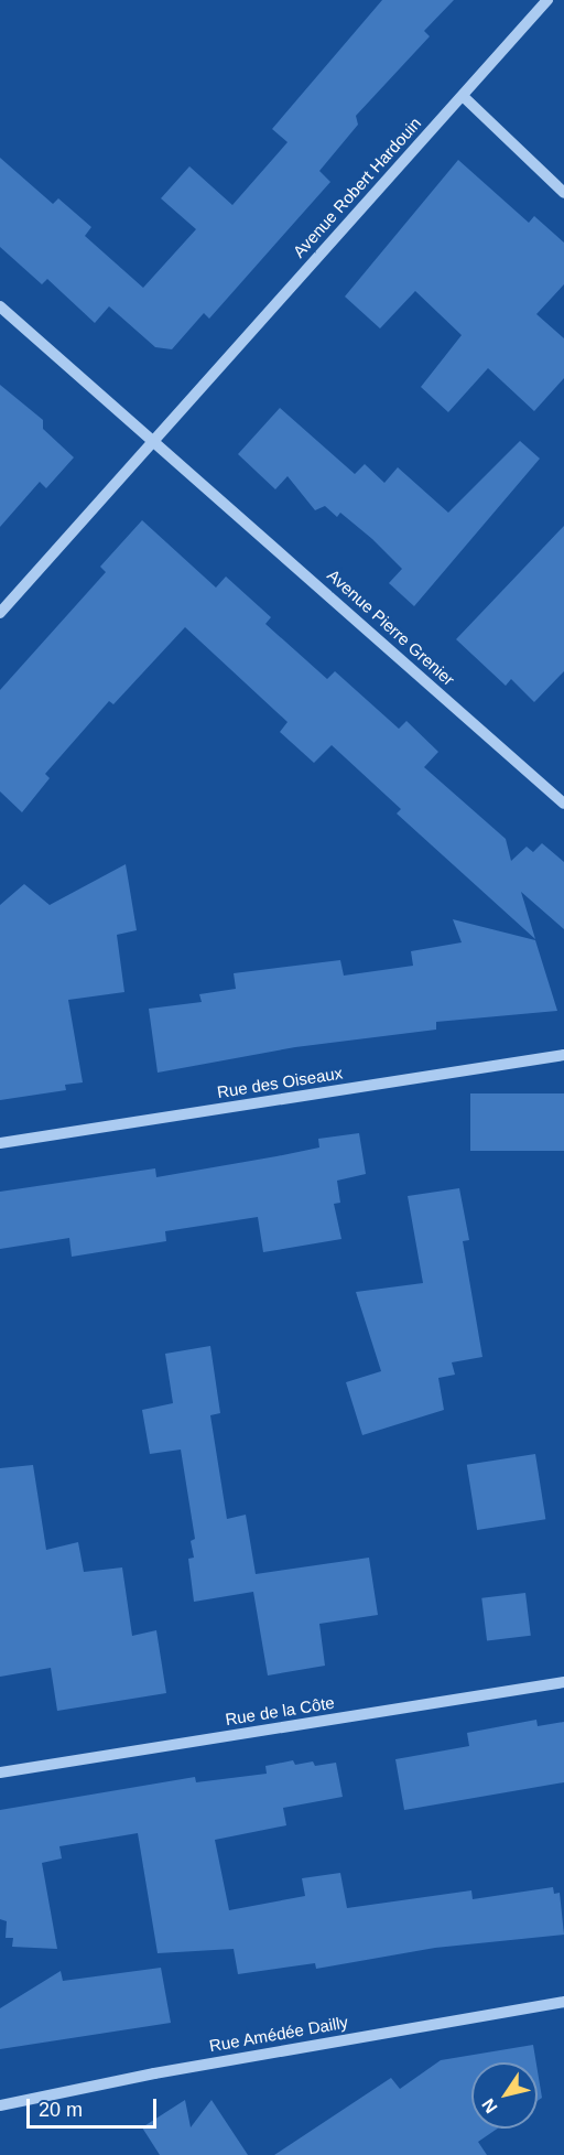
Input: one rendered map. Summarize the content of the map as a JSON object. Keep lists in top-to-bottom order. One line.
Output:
{"streets":{"street":["Avenue Robert Hardouin","Avenue Pierre Grenier","Rue des Oiseaux","Rue de la Côte","Rue Amédée Dailly"]},"crossings":[["Avenue Robert Hardouin","Avenue Pierre Grenier"]],"scale_bar":"20 m","north":"bottom left"}
